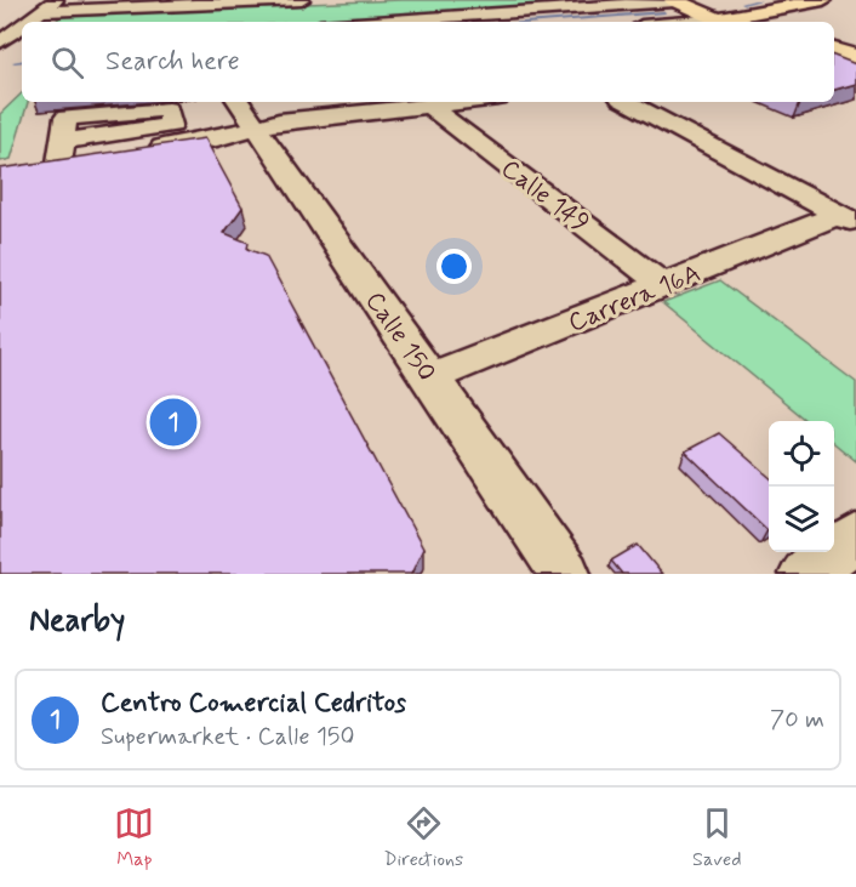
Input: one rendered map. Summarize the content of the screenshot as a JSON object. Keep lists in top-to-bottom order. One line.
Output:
{"streets":{"street":["Calle 149","Carrera 16A","Calle 150"]},"crossings":[["Calle 149","Carrera 16A"],["Carrera 16A","Calle 150"]],"page":{"search":"Search here","pins":"1","heading":"Nearby","list":[{"mark":"1","name":"Centro Comercial Cedritos","note":"Supermarket · Calle 150","value":"70 m"}],"nav":["Map","Directions","Saved"]}}
